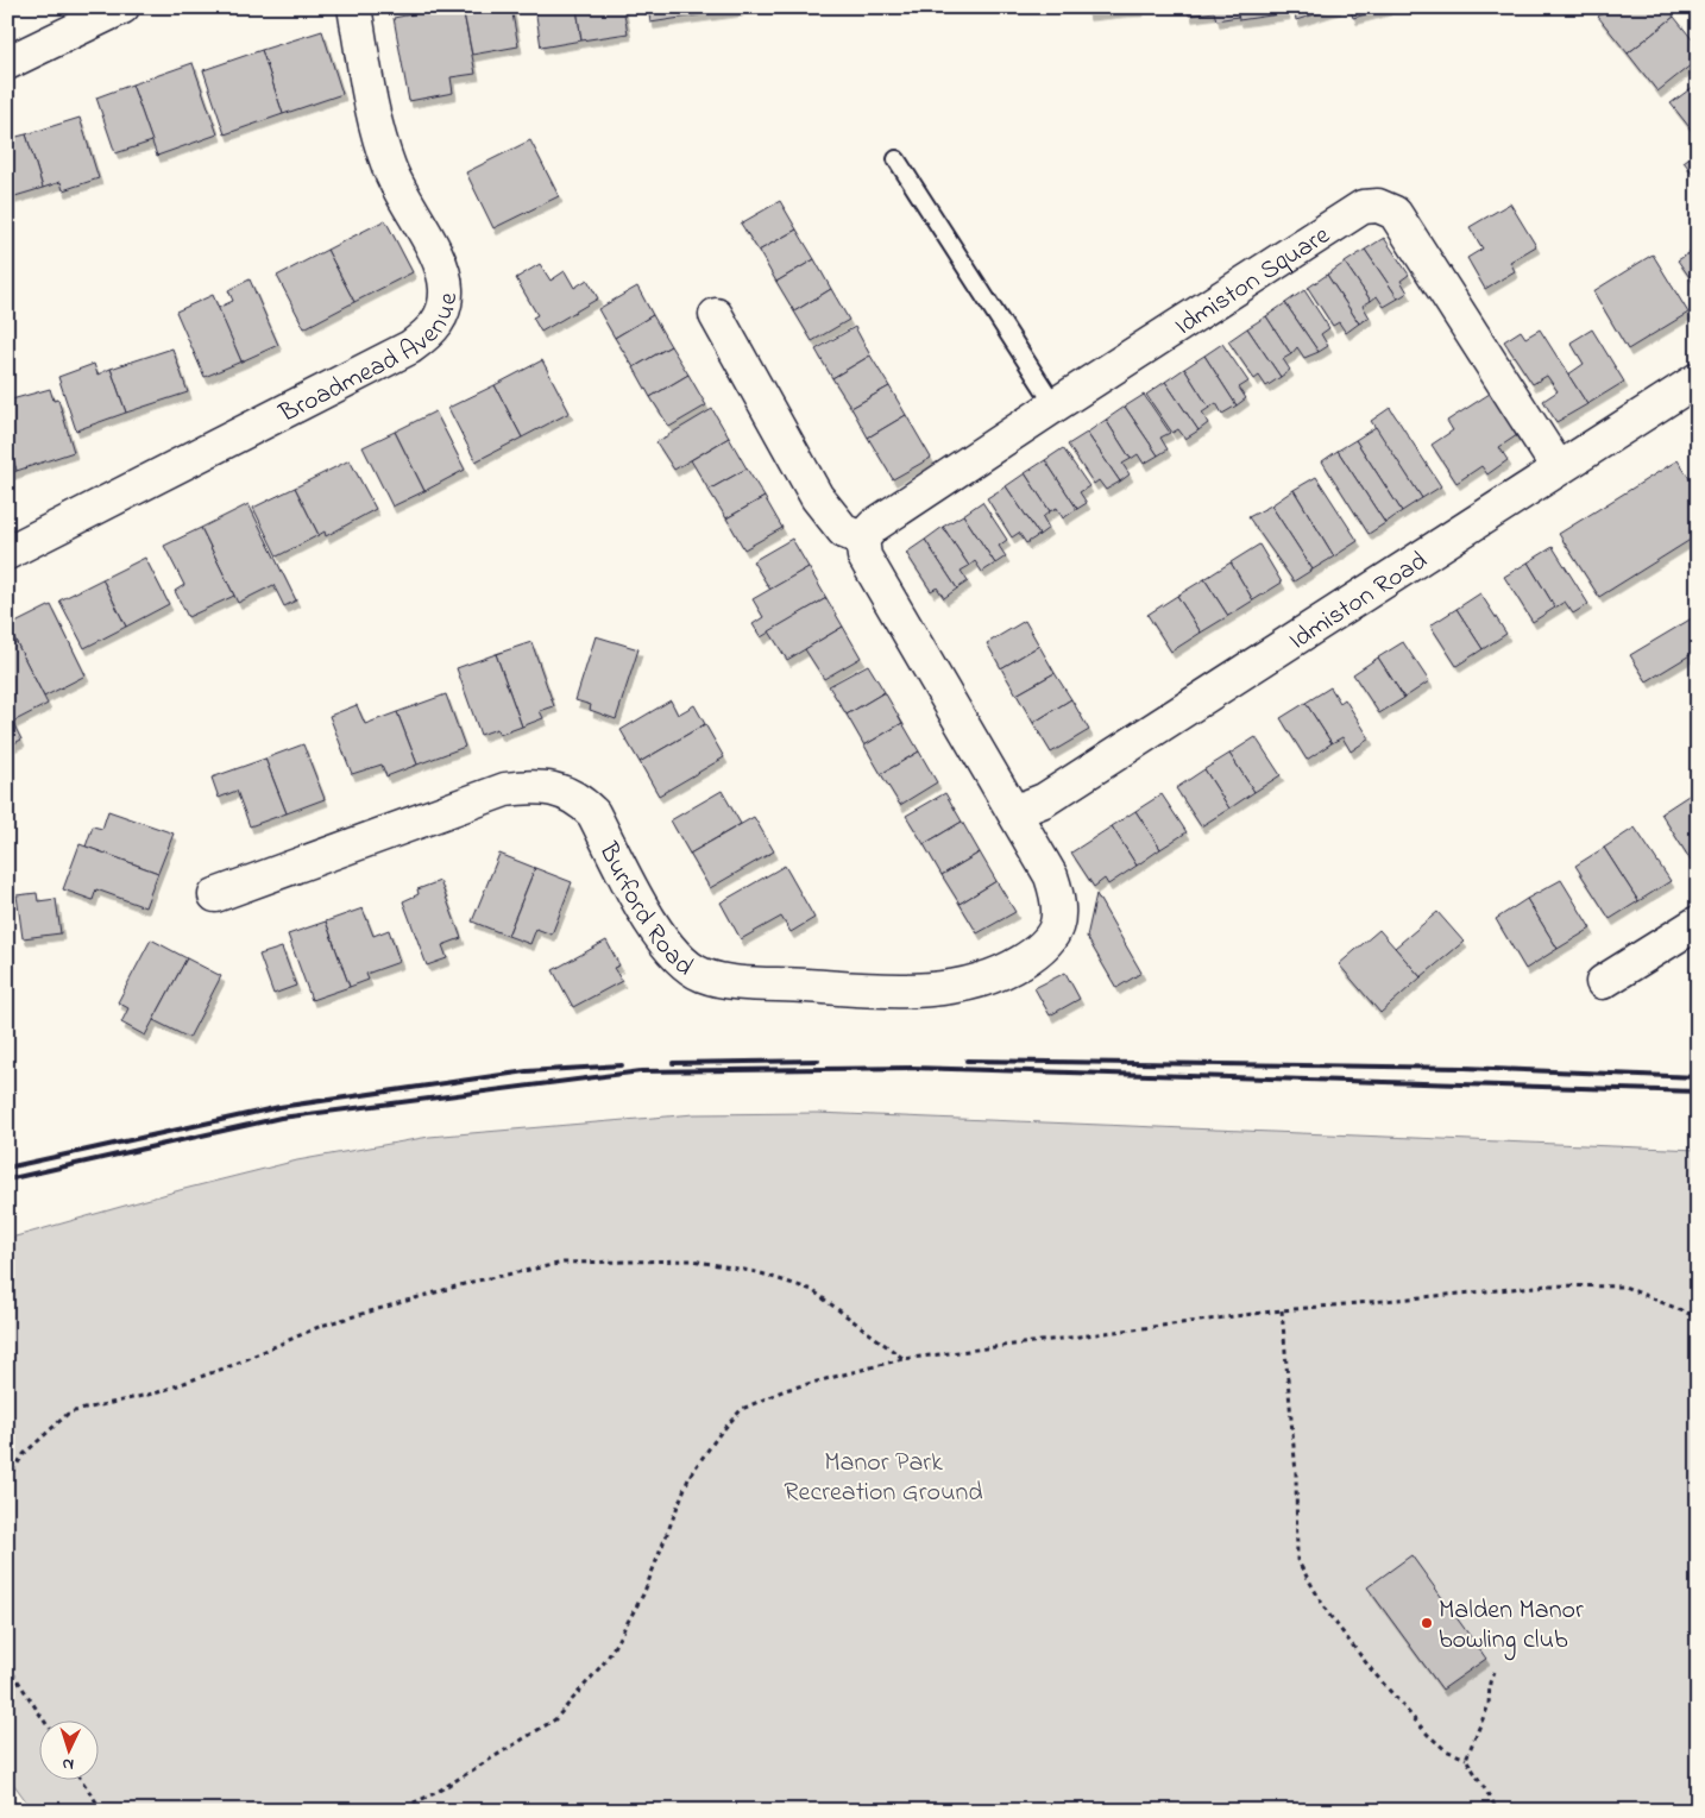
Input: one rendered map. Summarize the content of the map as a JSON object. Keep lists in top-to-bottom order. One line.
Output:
{"streets":{"street":["Idmiston Square","Broadmead Avenue","Idmiston Road","Burford Road"]},"crossings":[["Idmiston Square","Idmiston Road"],["Idmiston Square","Burford Road"],["Idmiston Road","Burford Road"]],"parks":["Manor Park Recreation Ground"],"places":["Malden Manor bowling club"],"north":"bottom"}
